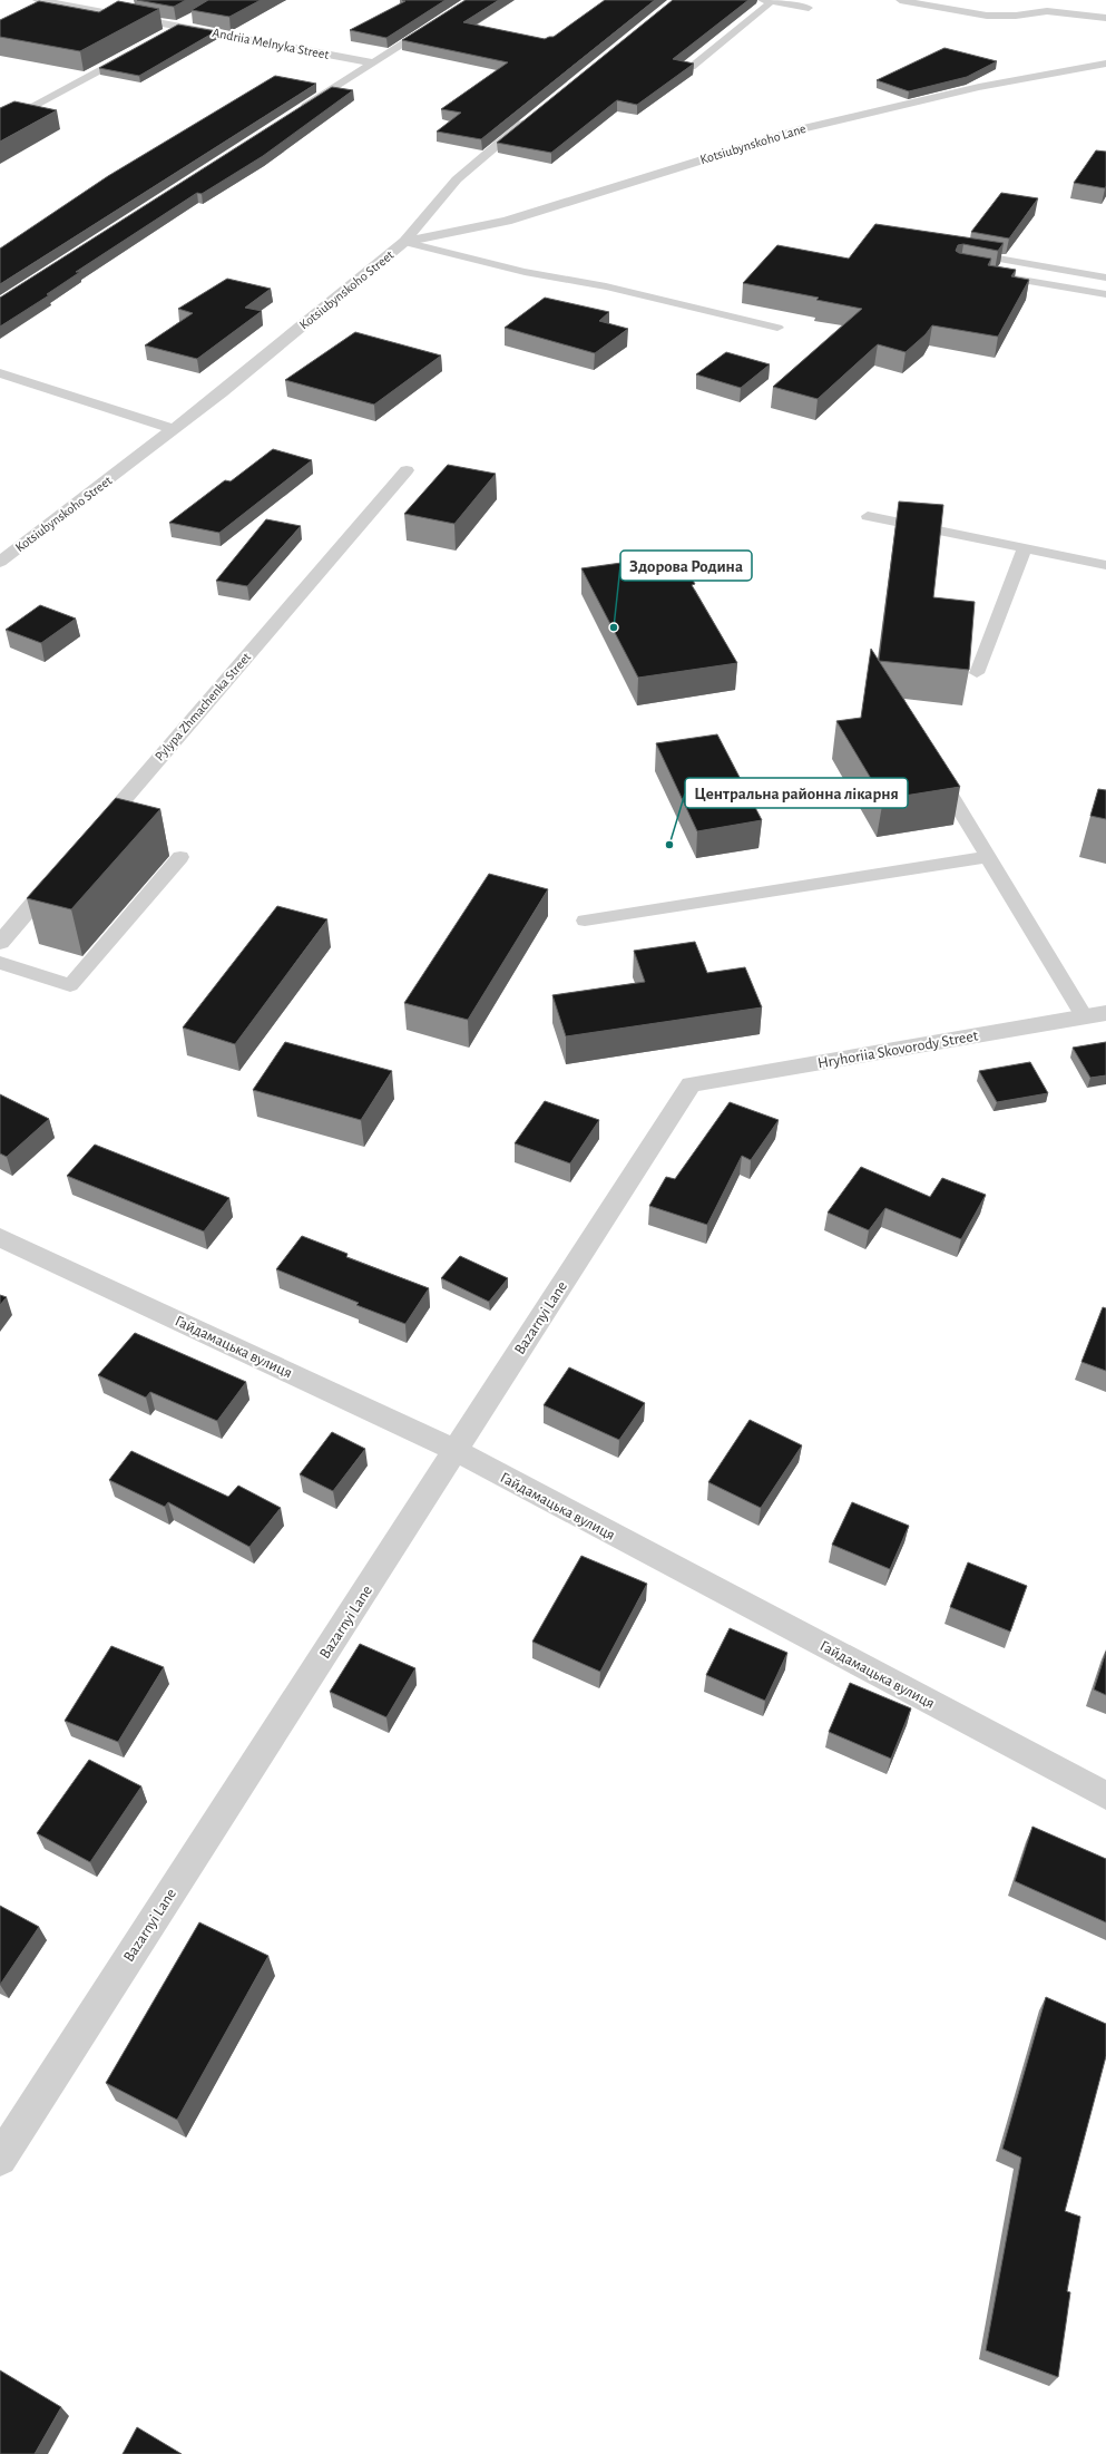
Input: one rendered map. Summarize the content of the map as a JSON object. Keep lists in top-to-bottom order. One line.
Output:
{"streets":{"street":["Andriia Melnyka Street","Kotsiubynskoho Lane","Kotsiubynskoho Street","Pylypa Zhmachenka Street","Hryhoriia Skovorody Street","Bazarnyi Lane","Гайдамацька вулиця"]},"crossings":[["Kotsiubynskoho Lane","Kotsiubynskoho Street"],["Hryhoriia Skovorody Street","Bazarnyi Lane"],["Bazarnyi Lane","Гайдамацька вулиця"]],"places":["Здорова Родина","Центральна районна лікарня"]}
